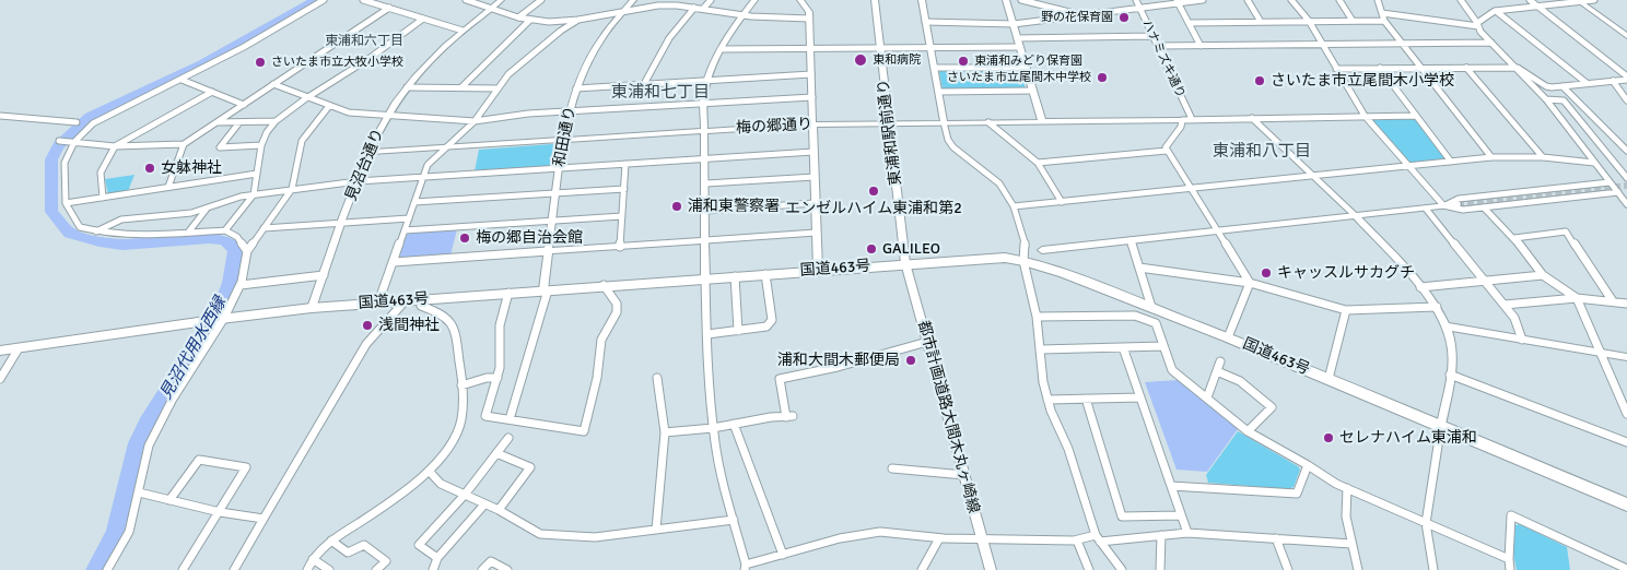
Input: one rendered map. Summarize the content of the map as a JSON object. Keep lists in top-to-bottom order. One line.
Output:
{"streets":{"highway":["国道463号"],"main road":["東浦和駅前通り"],"street":["ハナミズキ通り","梅の郷通り","和田通り","見沼台通り","都市計画道路大間木丸ヶ崎線"]},"crossings":[["梅の郷通り","東浦和駅前通り"],["梅の郷通り","和田通り"],["梅の郷通り","見沼台通り"],["東浦和駅前通り","国道463号"],["東浦和駅前通り","都市計画道路大間木丸ヶ崎線"],["和田通り","国道463号"],["見沼台通り","国道463号"],["国道463号","都市計画道路大間木丸ヶ崎線"]],"districts":["東浦和六丁目","東浦和七丁目","東浦和八丁目"],"water":["見沼代用水西縁"],"places":["野の花保育園","東和病院","東浦和みどり保育園","さいたま市立大牧小学校","さいたま市立尾間木中学校","さいたま市立尾間木小学校","女躰神社","エンゼルハイム東浦和第2","浦和東警察署","梅の郷自治会館","GALILEO","キャッスルサカグチ","浅間神社","浦和大間木郵便局","セレナハイム東浦和"]}
